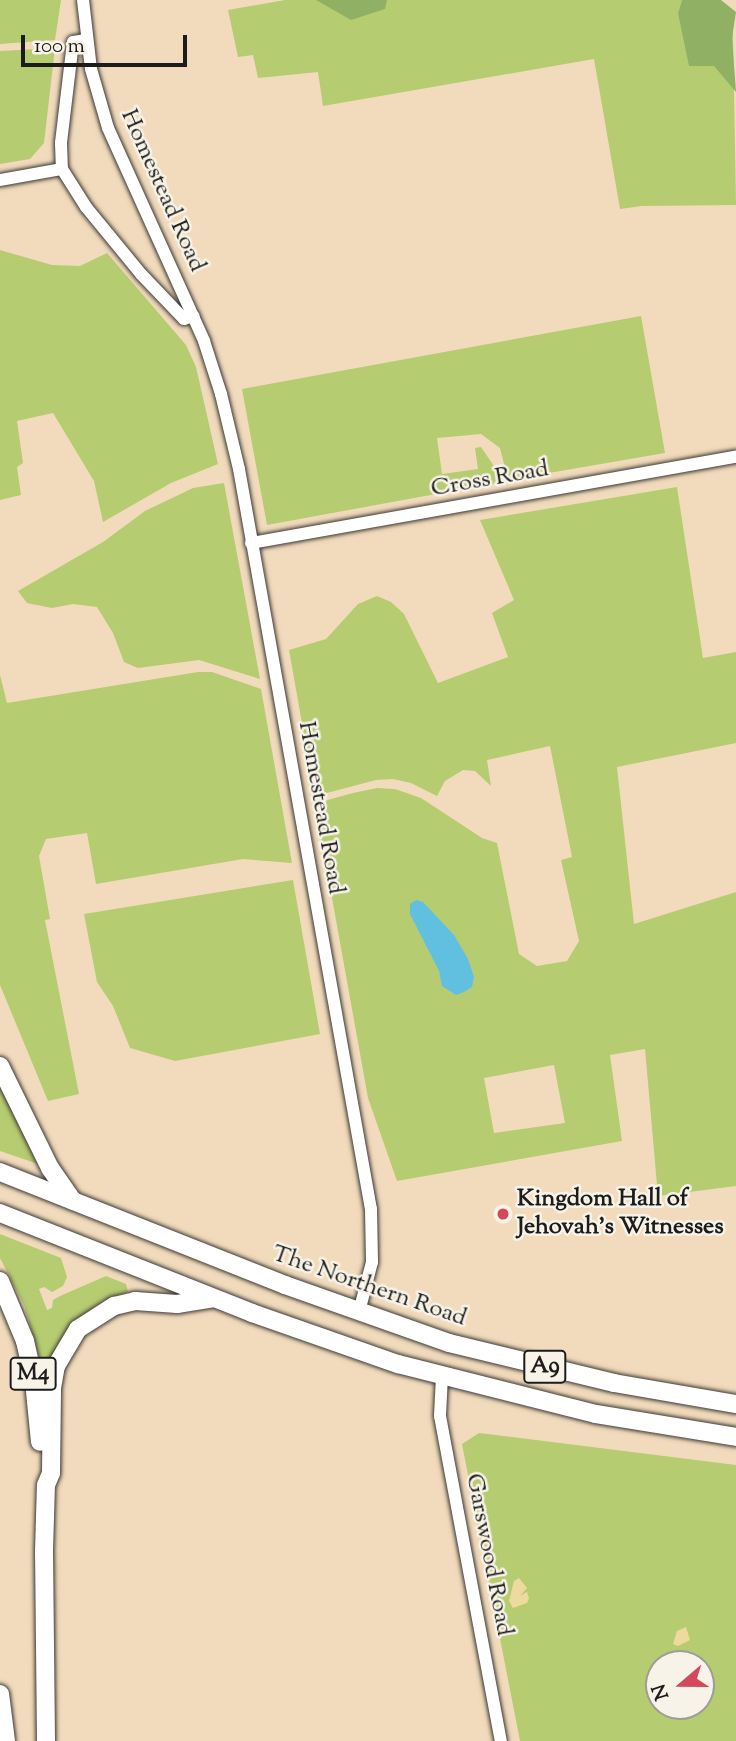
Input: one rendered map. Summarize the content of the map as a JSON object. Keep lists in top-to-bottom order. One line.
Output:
{"streets":{"highway":["The Northern Road","A9","M4"],"street":["Homestead Road","Cross Road","Garswood Road"]},"crossings":[["Homestead Road","Cross Road"],["Homestead Road","The Northern Road"],["A9","M4"],["A9","Garswood Road"]],"places":["Kingdom Hall of Jehovah's Witnesses"],"scale_bar":"100 m","north":"left"}
